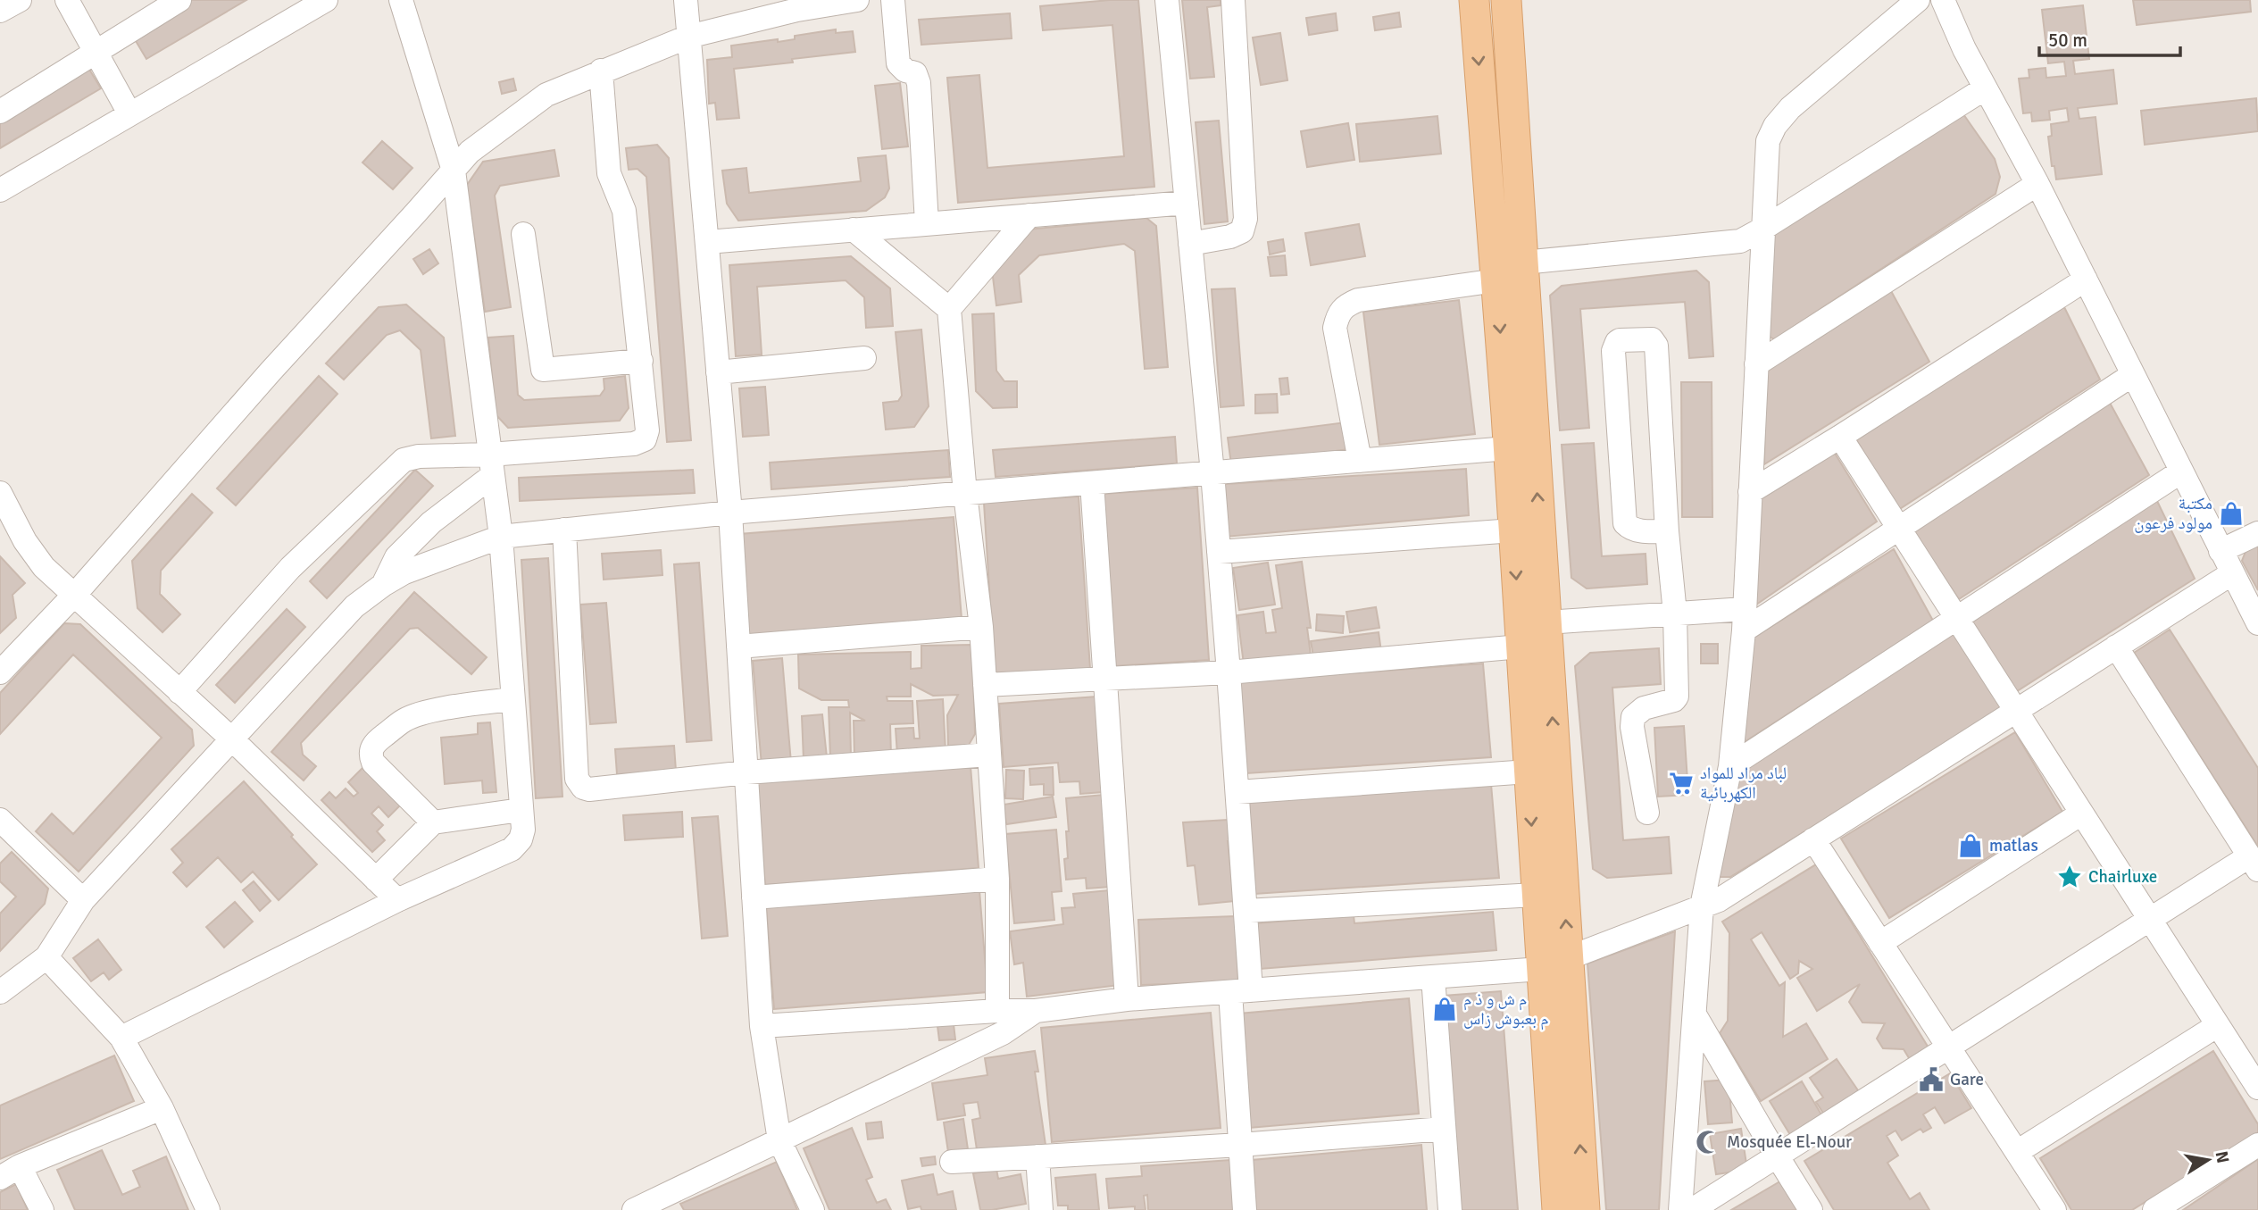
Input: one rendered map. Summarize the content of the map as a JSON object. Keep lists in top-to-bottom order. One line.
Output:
{"places":{"shop":["مكتبة مولود فرعون","matlas","م ش و ذ م م بعبوش زاس"],"supermarket":["لباد مراد للمواد الكهربائية"],"place":["Chairluxe"],"public building":["Gare"],"mosque":["Mosquée El-Nour"]},"scale_bar":"50 m","north":"right"}
